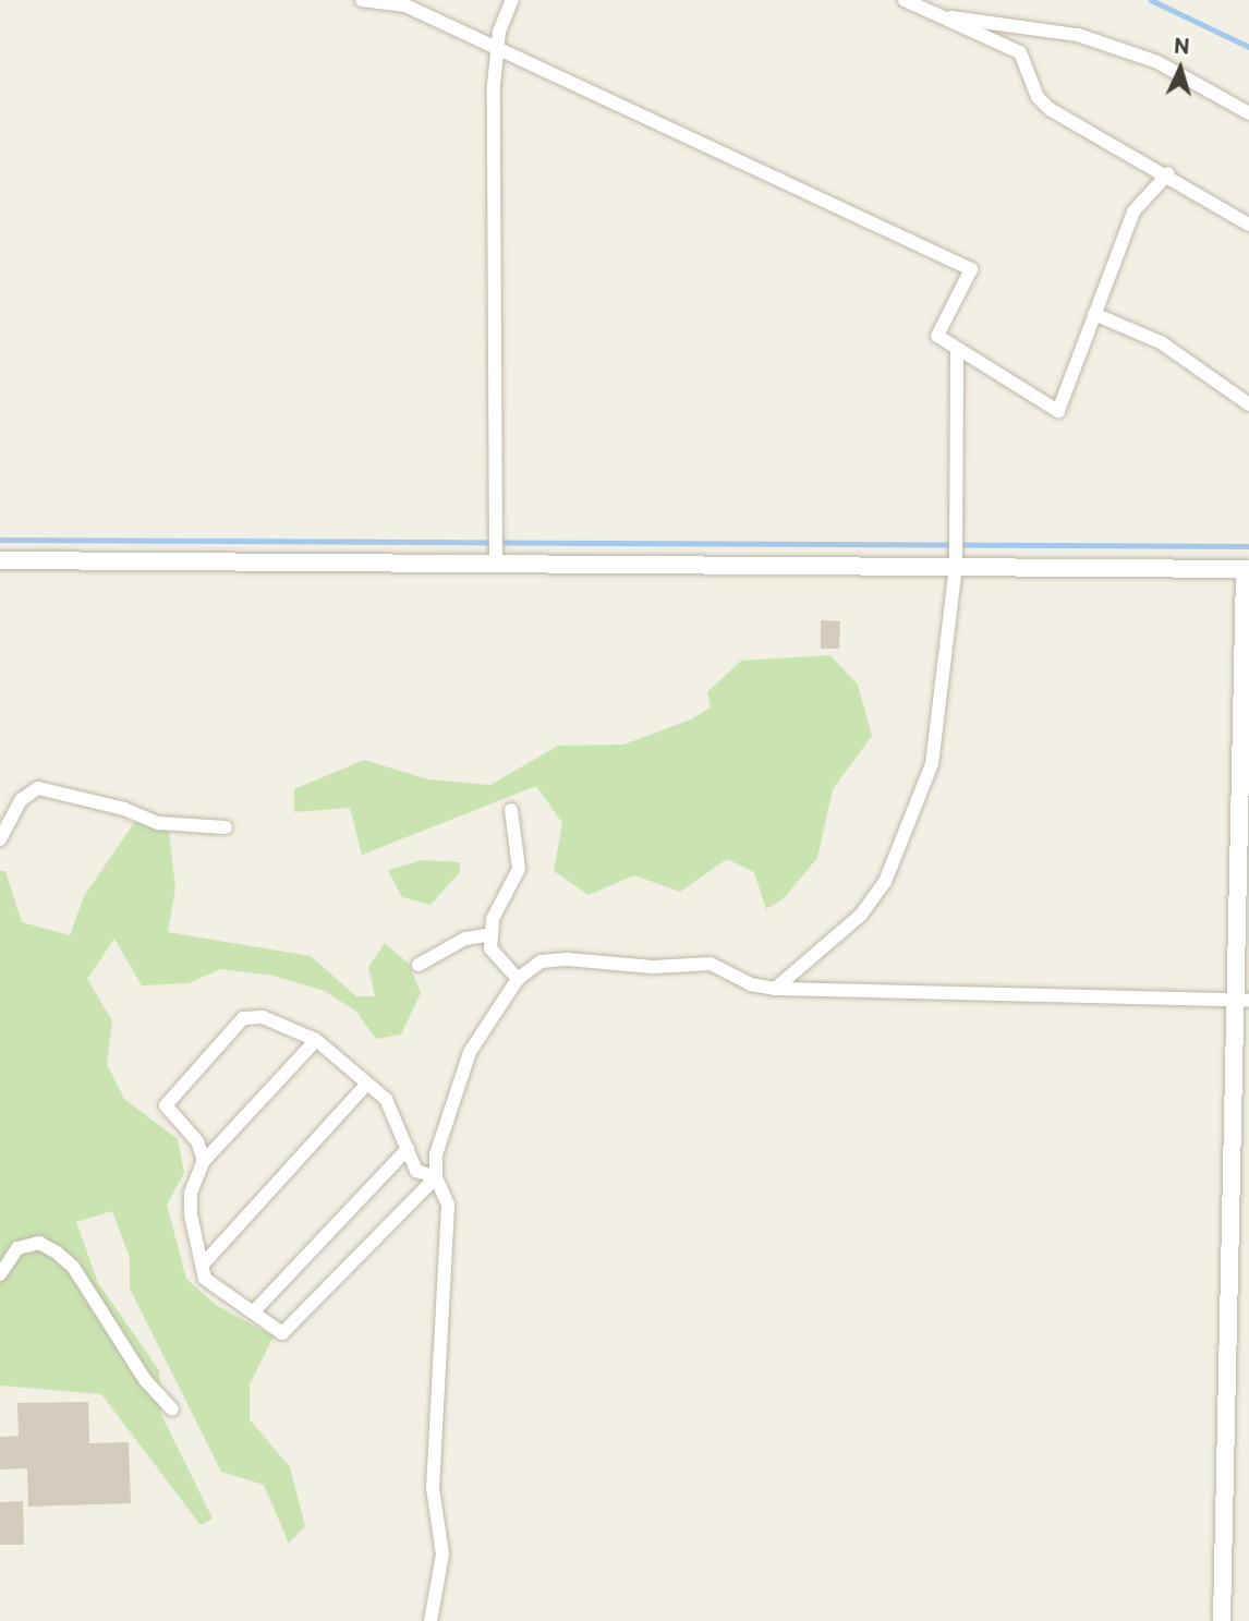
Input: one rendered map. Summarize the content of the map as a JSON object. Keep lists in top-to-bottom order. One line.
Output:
{"north":"top"}
